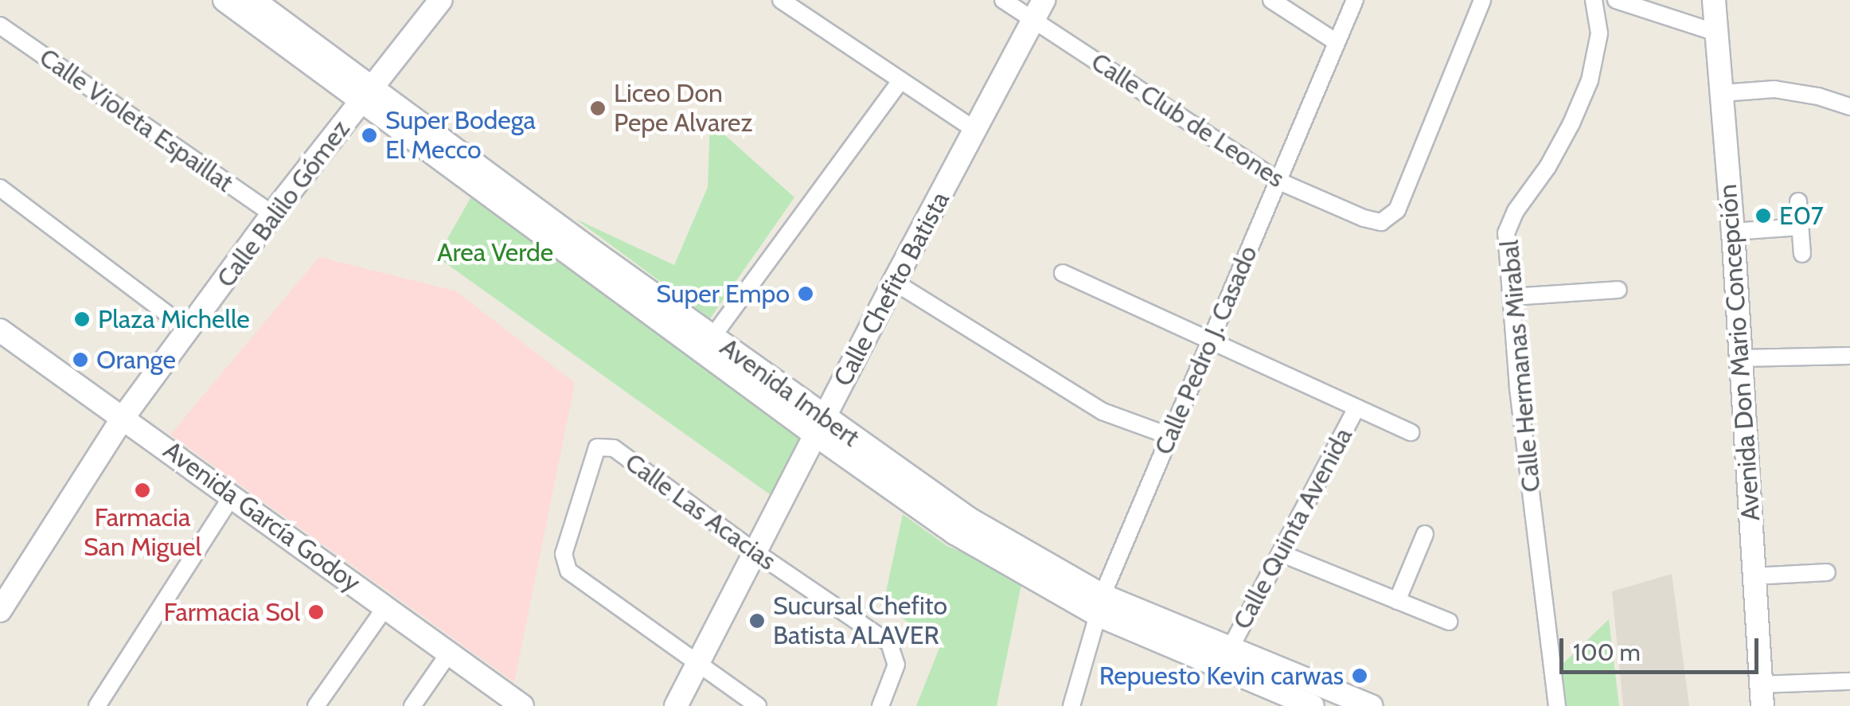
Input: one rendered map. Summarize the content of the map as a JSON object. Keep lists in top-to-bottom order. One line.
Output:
{"streets":{"main road":["Calle Balilo Gómez","Calle Chefito Batista","Avenida Don Mario Concepción","Avenida Imbert","Avenida García Godoy"],"street":["Calle Violeta Espaillat","Calle Club de Leones","Calle Pedro J. Casado","Calle Hermanas Mirabal","Calle Las Acacias","Calle Quinta Avenida"]},"crossings":[["Calle Violeta Espaillat","Calle Balilo Gómez"],["Calle Club de Leones","Calle Chefito Batista"],["Calle Club de Leones","Calle Pedro J. Casado"],["Calle Balilo Gómez","Avenida Imbert"],["Calle Balilo Gómez","Avenida García Godoy"],["Calle Chefito Batista","Avenida Imbert"],["Calle Chefito Batista","Calle Las Acacias"],["Calle Pedro J. Casado","Avenida Imbert"],["Avenida Imbert","Calle Quinta Avenida"]],"parks":["Area Verde"],"places":["Liceo Don Pepe Alvarez","Super Bodega El Mecco","E07","Super Empo","Plaza Michelle","Orange","Farmacia San Miguel","Farmacia Sol","Sucursal Chefito Batista ALAVER","Repuesto Kevin carwas"],"scale_bar":"100 m"}
